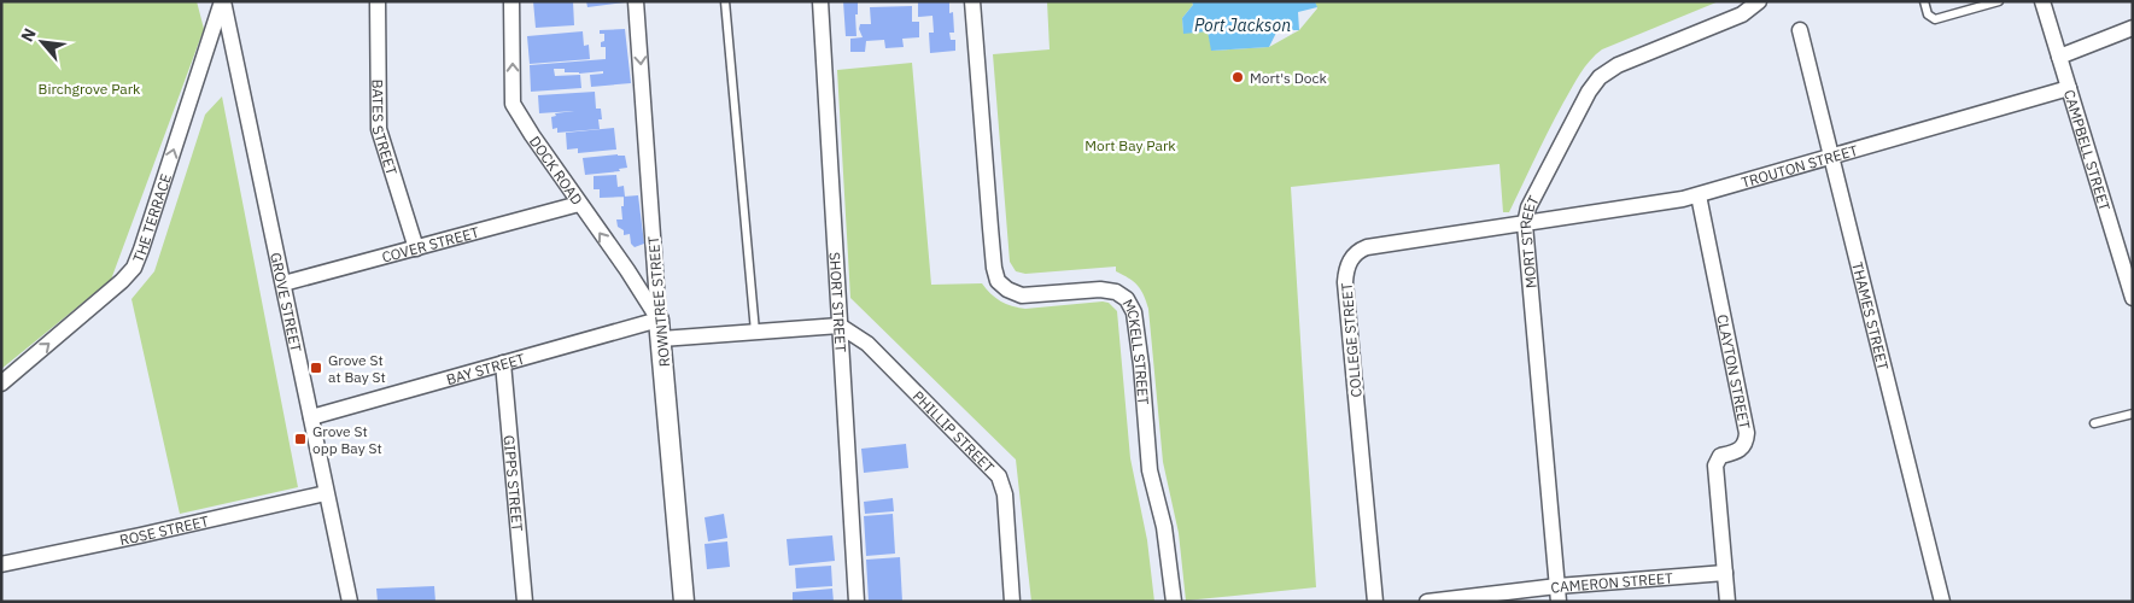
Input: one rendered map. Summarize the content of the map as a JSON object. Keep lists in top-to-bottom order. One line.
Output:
{"streets":{"street":["BATES STREET","CAMPBELL STREET","TROUTON STREET","DOCK ROAD","THE TERRACE","COVER STREET","MORT STREET","GROVE STREET","ROWNTREE STREET","SHORT STREET","THAMES STREET","COLLEGE STREET","MCKELL STREET","BAY STREET","CLAYTON STREET","PHILLIP STREET","GIPPS STREET","ROSE STREET","CAMERON STREET"]},"crossings":[["BATES STREET","COVER STREET"],["CAMPBELL STREET","TROUTON STREET"],["TROUTON STREET","MORT STREET"],["TROUTON STREET","THAMES STREET"],["TROUTON STREET","COLLEGE STREET"],["TROUTON STREET","CLAYTON STREET"],["DOCK ROAD","COVER STREET"],["DOCK ROAD","ROWNTREE STREET"],["DOCK ROAD","BAY STREET"],["THE TERRACE","GROVE STREET"],["COVER STREET","GROVE STREET"],["MORT STREET","COLLEGE STREET"],["MORT STREET","CAMERON STREET"],["GROVE STREET","BAY STREET"],["GROVE STREET","ROSE STREET"],["ROWNTREE STREET","BAY STREET"],["SHORT STREET","BAY STREET"],["SHORT STREET","PHILLIP STREET"],["BAY STREET","PHILLIP STREET"],["BAY STREET","GIPPS STREET"],["CLAYTON STREET","CAMERON STREET"]],"one_way":["DOCK ROAD","THE TERRACE","ROWNTREE STREET"],"water":["Port Jackson"],"parks":["Birchgrove Park","Mort Bay Park"],"places":{"other":["Mort's Dock"],"transit":["Grove St at Bay St","Grove St opp Bay St"]},"north":"top left"}
